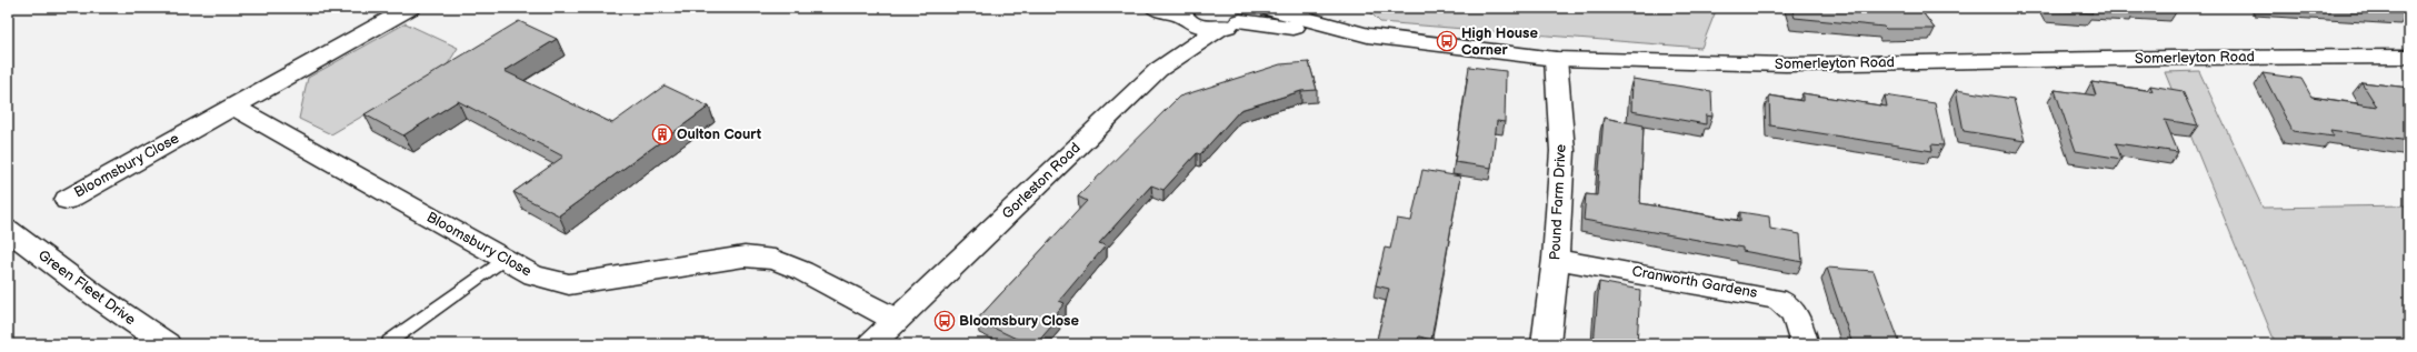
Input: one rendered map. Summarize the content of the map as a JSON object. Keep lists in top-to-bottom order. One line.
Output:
{"streets":{"main road":["Somerleyton Road","Bloomsbury Close","Gorleston Road","Pound Farm Drive","Cranworth Gardens","Green Fleet Drive"]},"crossings":[["Somerleyton Road","Pound Farm Drive"],["Bloomsbury Close","Gorleston Road"],["Pound Farm Drive","Cranworth Gardens"]],"places":{"bus stop":["High House Corner","Bloomsbury Close"],"building":["Oulton Court"]}}
